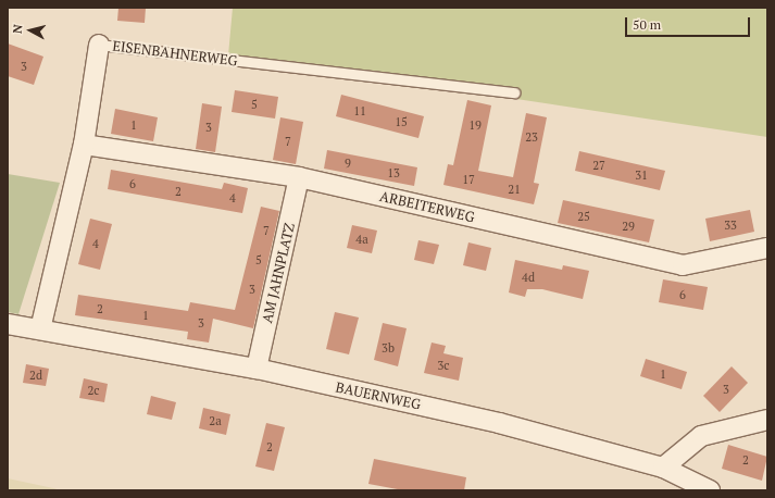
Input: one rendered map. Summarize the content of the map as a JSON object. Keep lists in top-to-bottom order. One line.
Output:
{"streets":{"street":["EISENBAHNERWEG","ARBEITERWEG","AM JAHNPLATZ","BAUERNWEG"]},"crossings":[["EISENBAHNERWEG","ARBEITERWEG"],["EISENBAHNERWEG","BAUERNWEG"],["ARBEITERWEG","AM JAHNPLATZ"],["AM JAHNPLATZ","BAUERNWEG"]],"house_numbers":["3","5","11","15","1","19","3","23","7","9","27","13","31","17","6","21","2","4","25","33","29","7","4a","4","5","4d","3","6","2","1","3","3b","3c","1","2d","3","2c","2a","2","2"],"scale_bar":"50 m","north":"left"}
